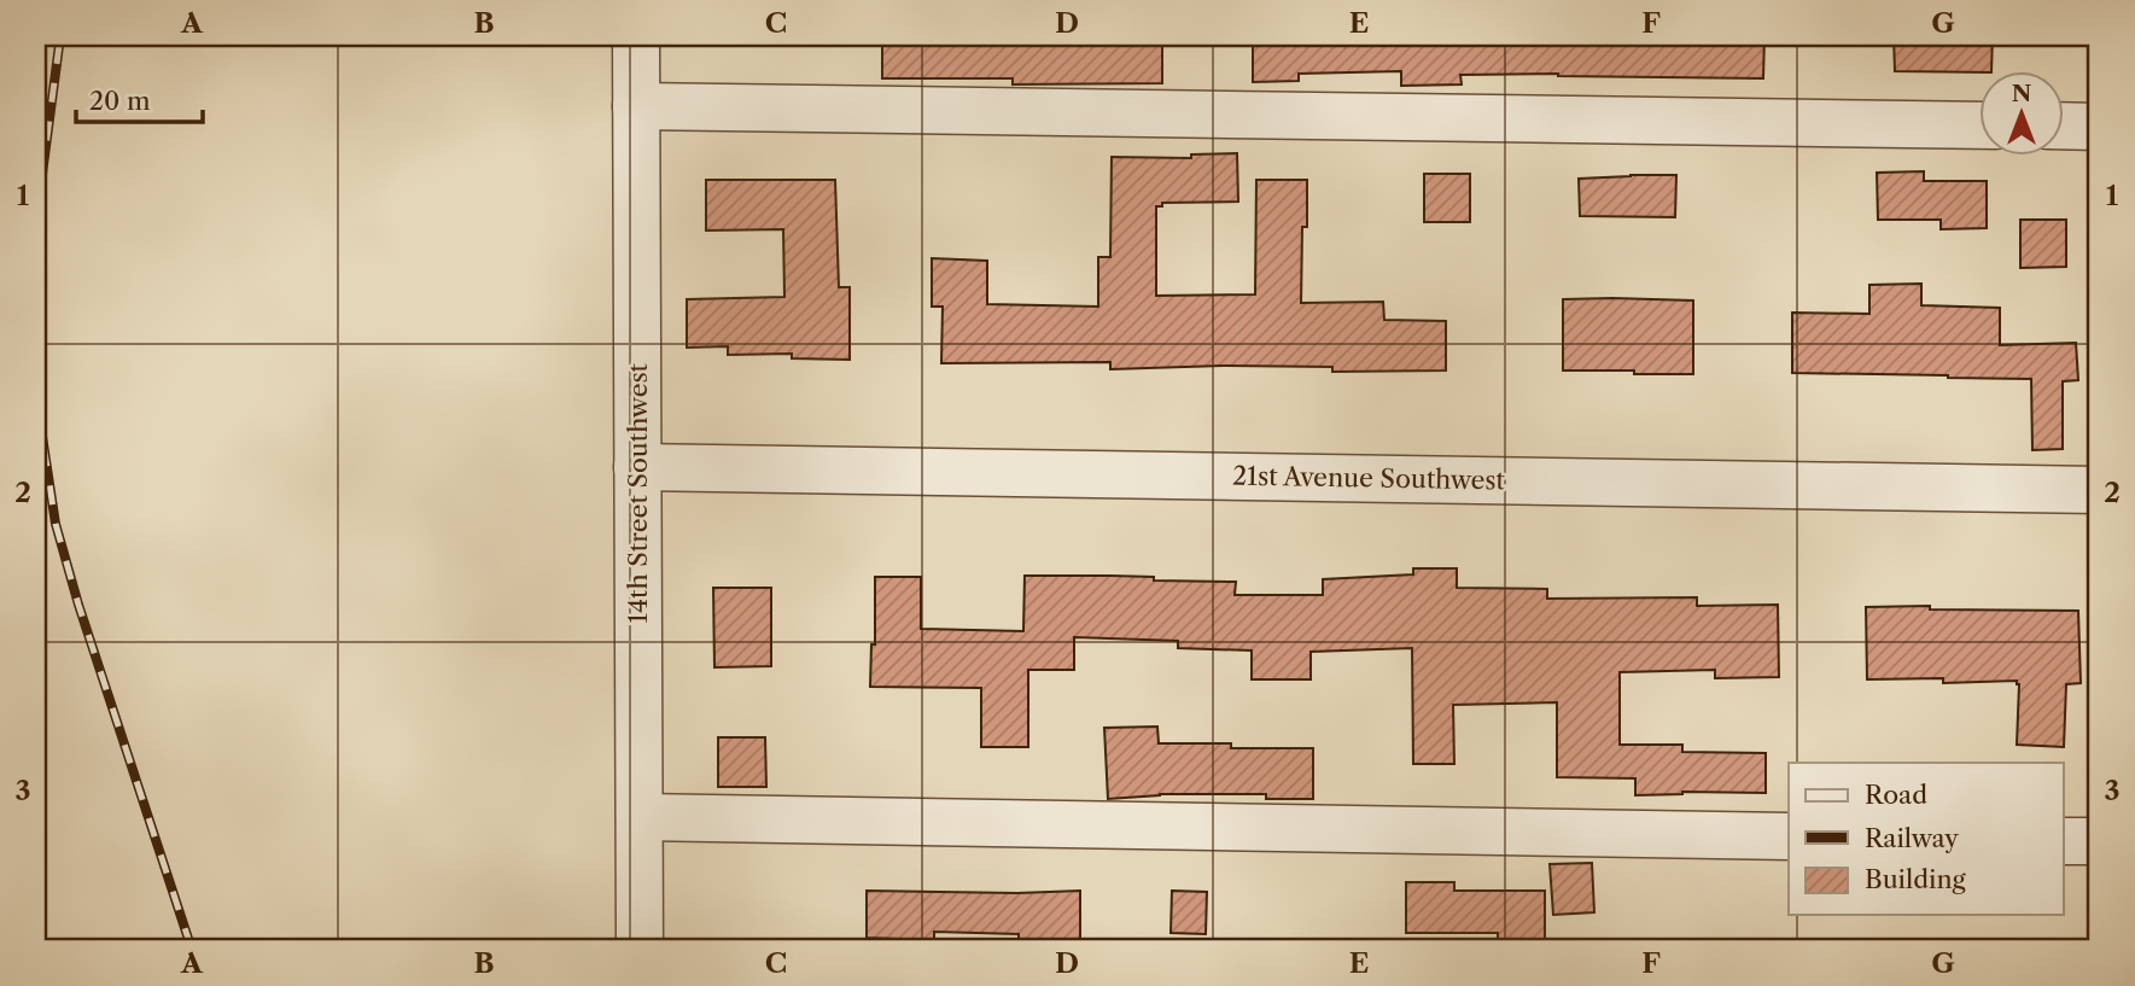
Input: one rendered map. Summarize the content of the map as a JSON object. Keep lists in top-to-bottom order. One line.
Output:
{"streets":{"street":["21st Avenue Southwest","14th Street Southwest"]},"crossings":[["21st Avenue Southwest","14th Street Southwest"]],"legend":["Road","Railway","Building"],"scale_bar":"20 m","north":"top","grid":{"columns":["A","B","C","D","E","F","G"],"rows":["1","2","3"]}}
